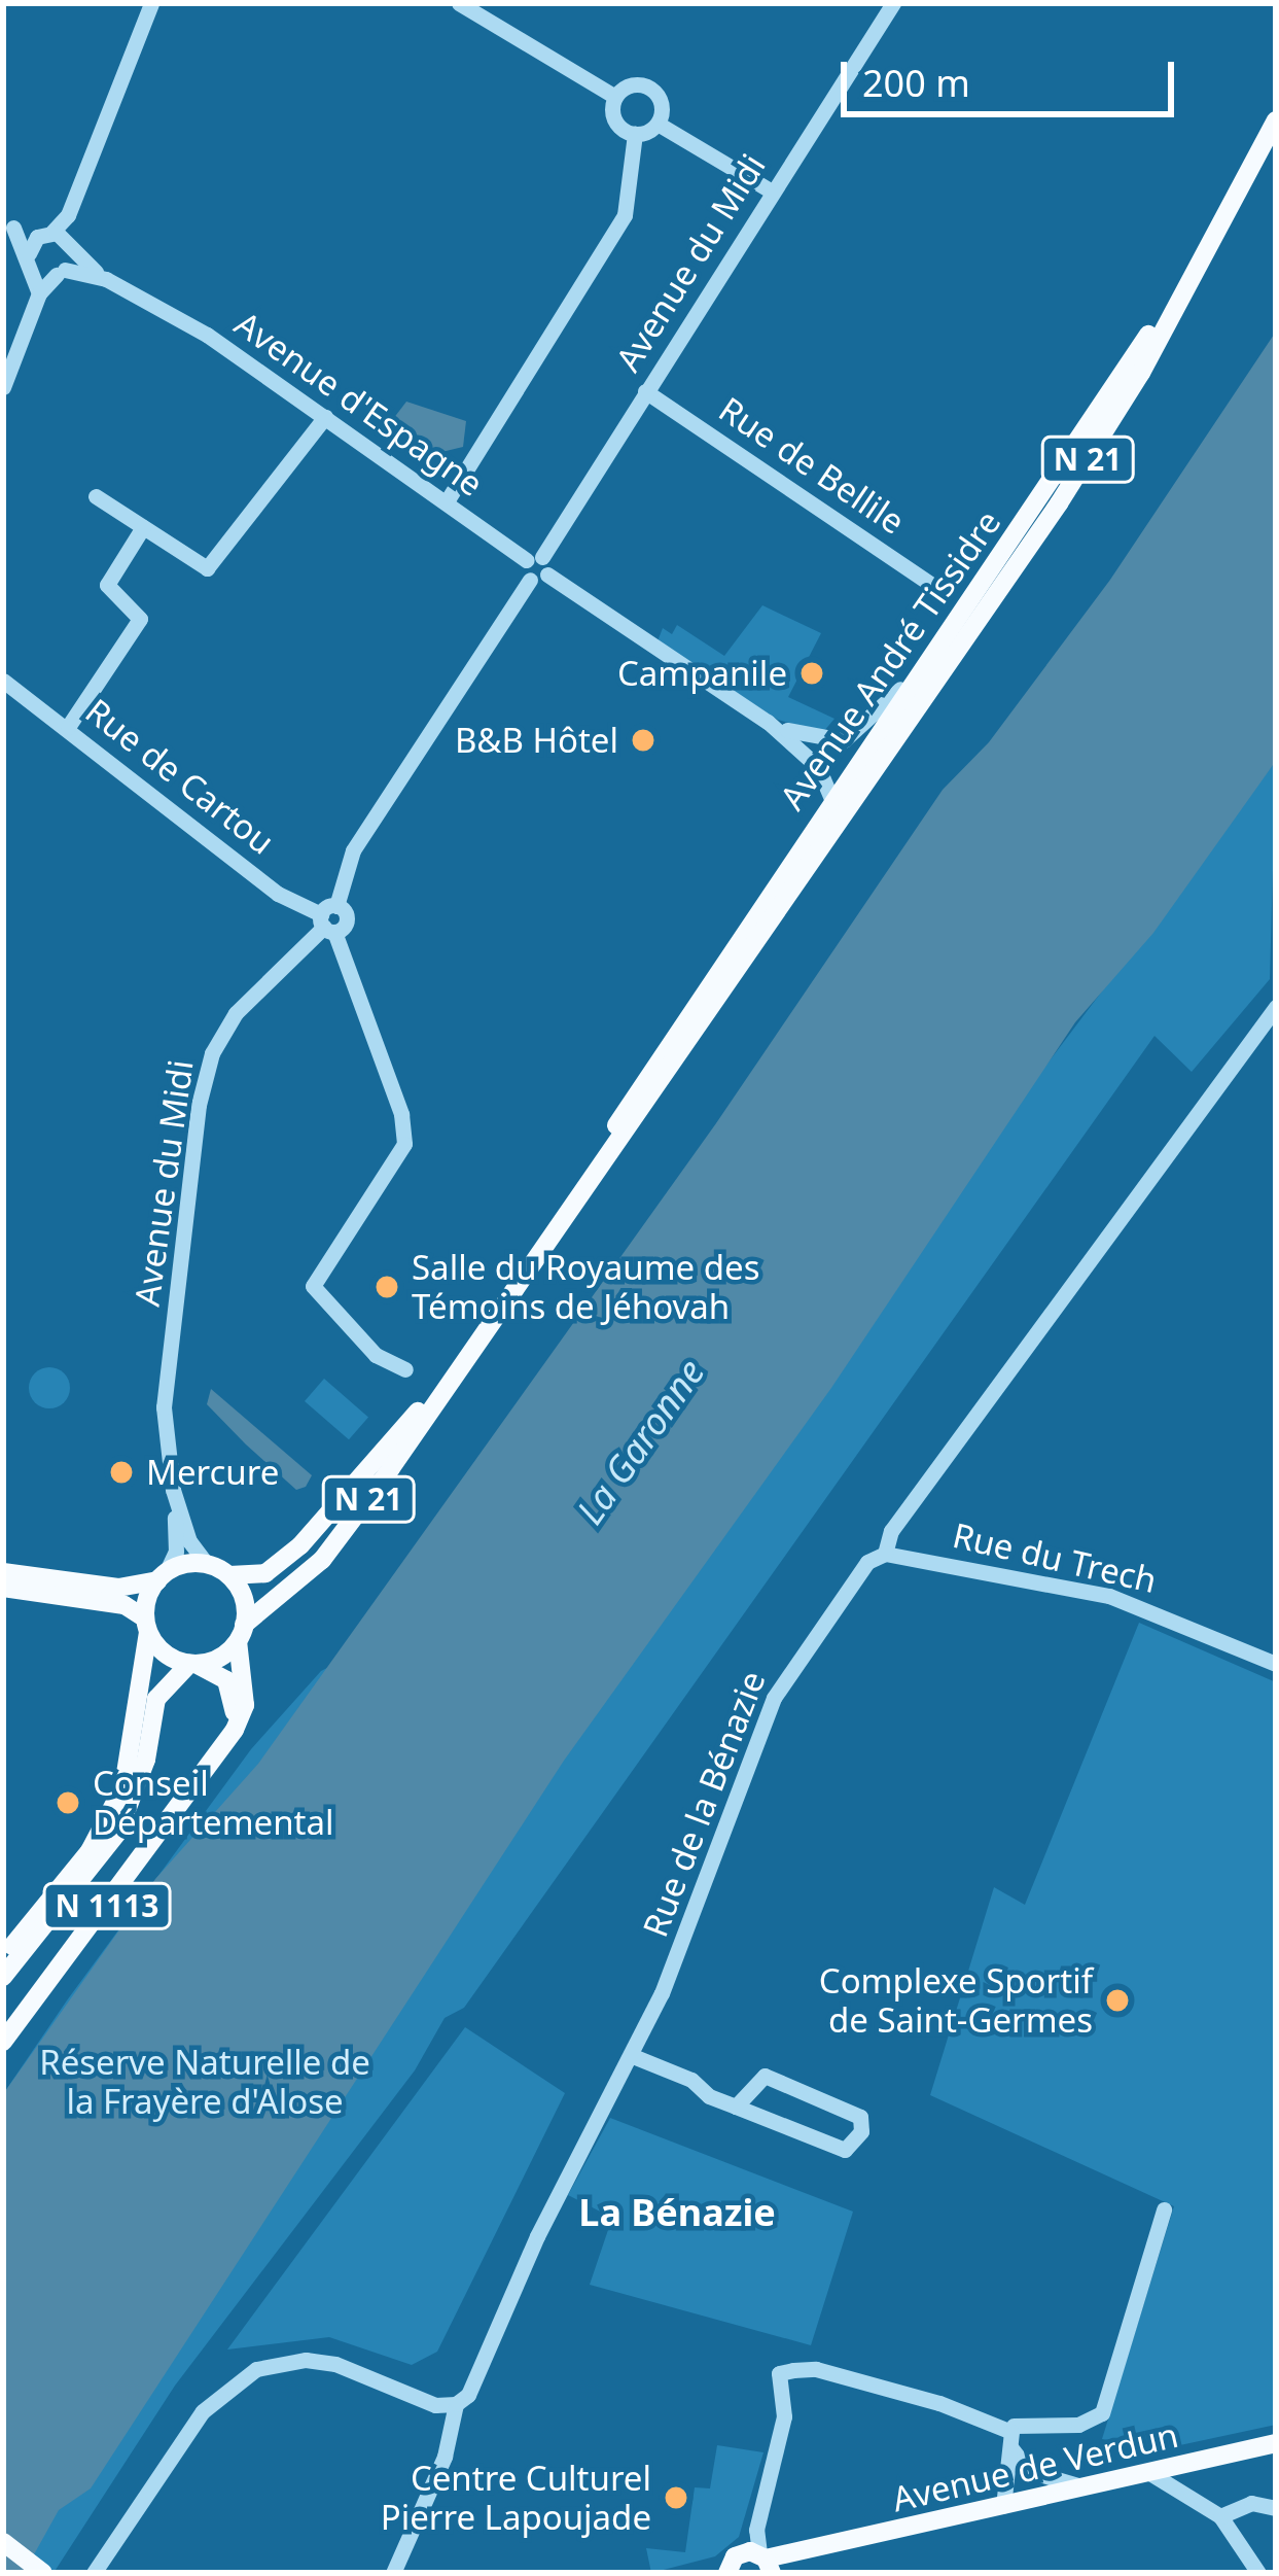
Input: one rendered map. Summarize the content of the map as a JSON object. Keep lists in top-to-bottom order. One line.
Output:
{"streets":{"main road":["N 21","Avenue André Tissidre","N 1113","Avenue de Verdun"],"street":["Avenue du Midi","Avenue d'Espagne","Rue de Bellile","Rue de Cartou","Rue du Trech","Rue de la Bénazie"]},"crossings":[["Avenue du Midi","Avenue d'Espagne"],["Avenue du Midi","Rue de Bellile"],["Avenue du Midi","Avenue André Tissidre"],["Avenue du Midi","Rue de Cartou"],["Avenue du Midi","N 1113"],["Avenue d'Espagne","Avenue André Tissidre"],["Avenue André Tissidre","N 1113"],["Rue du Trech","Rue de la Bénazie"]],"districts":["La Bénazie"],"water":["La Garonne"],"parks":["Réserve Naturelle de la Frayère d'Alose"],"places":["Campanile","B&B Hôtel","Salle du Royaume des Témoins de Jéhovah","Mercure","Conseil Départemental","Complexe Sportif de Saint-Germes","Centre Culturel Pierre Lapoujade"],"scale_bar":"200 m"}
